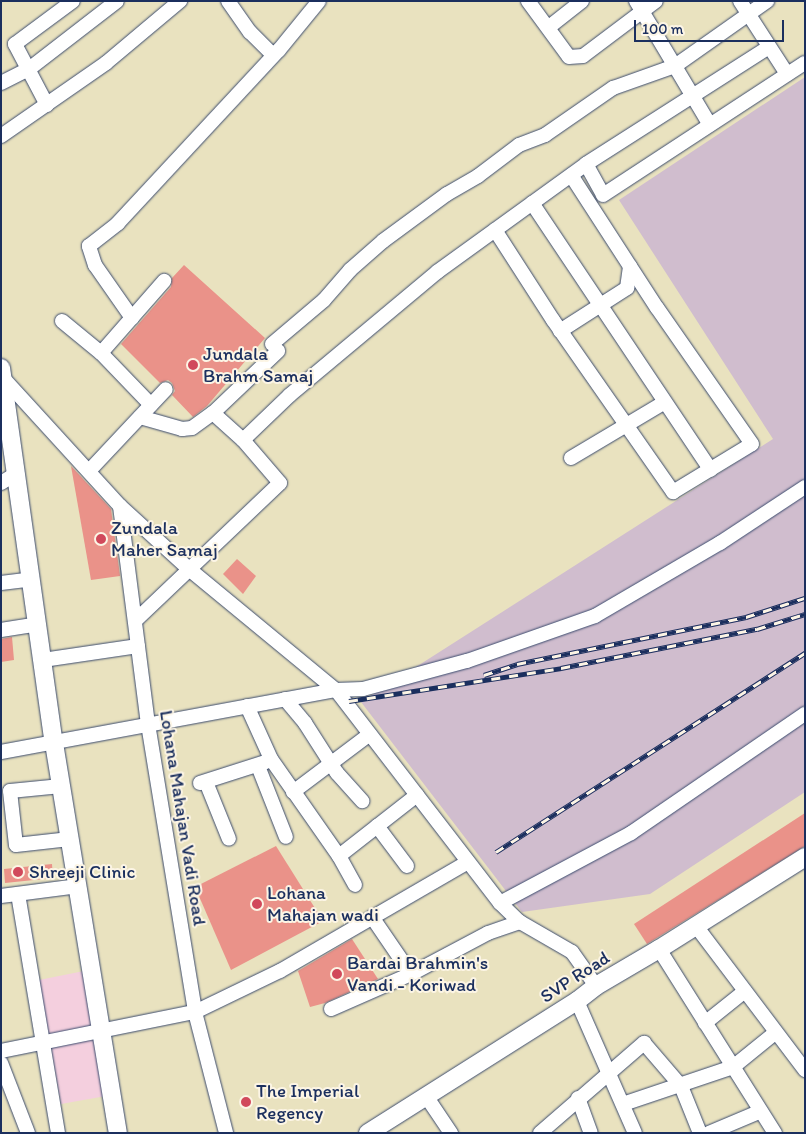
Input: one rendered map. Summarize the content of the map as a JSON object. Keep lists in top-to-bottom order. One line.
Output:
{"streets":{"main road":["SVP Road"],"street":["Lohana Mahajan Vadi Road"]},"places":["Jundala Brahm Samaj","Zundala Maher Samaj","Shreeji Clinic","Lohana Mahajan wadi","Bardai Brahmin's Vandi - Koriwad","The Imperial Regency"],"scale_bar":"100 m"}
